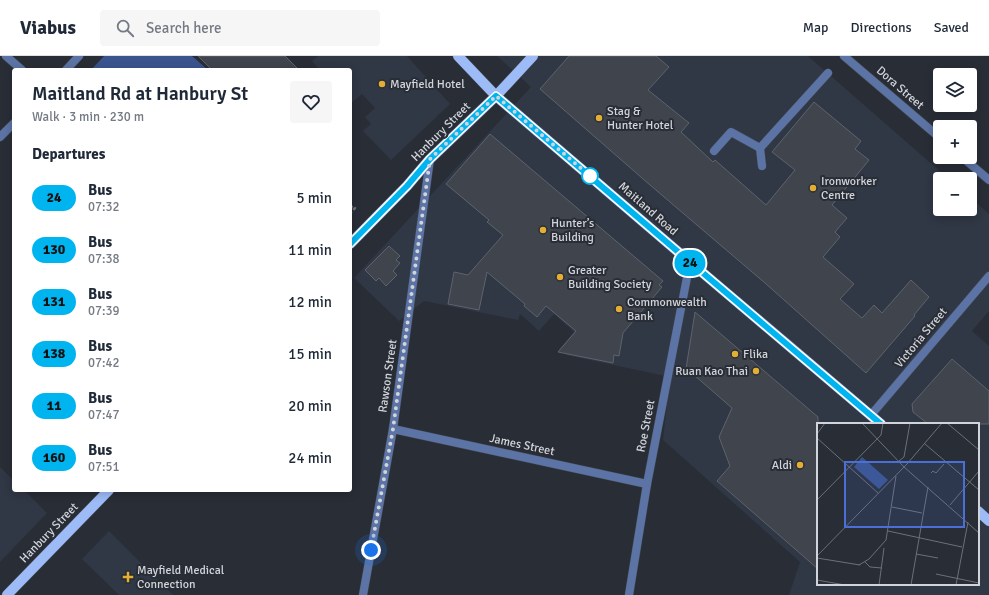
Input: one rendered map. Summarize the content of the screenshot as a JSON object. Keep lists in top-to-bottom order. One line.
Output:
{"streets":{"main road":["Hanbury Street","Maitland Road"],"street":["Dora Street","Victoria Street","Rawson Street","Roe Street","James Street"]},"crossings":[["Hanbury Street","Maitland Road"],["Hanbury Street","Rawson Street"],["Maitland Road","Victoria Street"],["Maitland Road","Roe Street"],["Rawson Street","James Street"],["Roe Street","James Street"]],"places":{"other":["Mayfield Hotel","Stag & Hunter Hotel","Ironworker Centre","Hunter’s Building","Greater Building Society","Commonwealth Bank","Flika","Ruan Kao Thai","Aldi"],"health":["Mayfield Medical Connection"]},"lines":["bus line 24"],"page":{"header":"Viabus","search":"Search here","nav":["Map","Directions","Saved"],"on_map":"24","map_buttons":["+","−"],"heading":[["Maitland Rd at Hanbury St","Walk · 3 min · 230 m"],"Departures"],"list":[{"mark":"24","name":"Bus","note":"07:32","value":"5 min"},{"mark":"130","name":"Bus","note":"07:38","value":"11 min"},{"mark":"131","name":"Bus","note":"07:39","value":"12 min"},{"mark":"138","name":"Bus","note":"07:42","value":"15 min"},{"mark":"11","name":"Bus","note":"07:47","value":"20 min"},{"mark":"160","name":"Bus","note":"07:51","value":"24 min"}]}}
